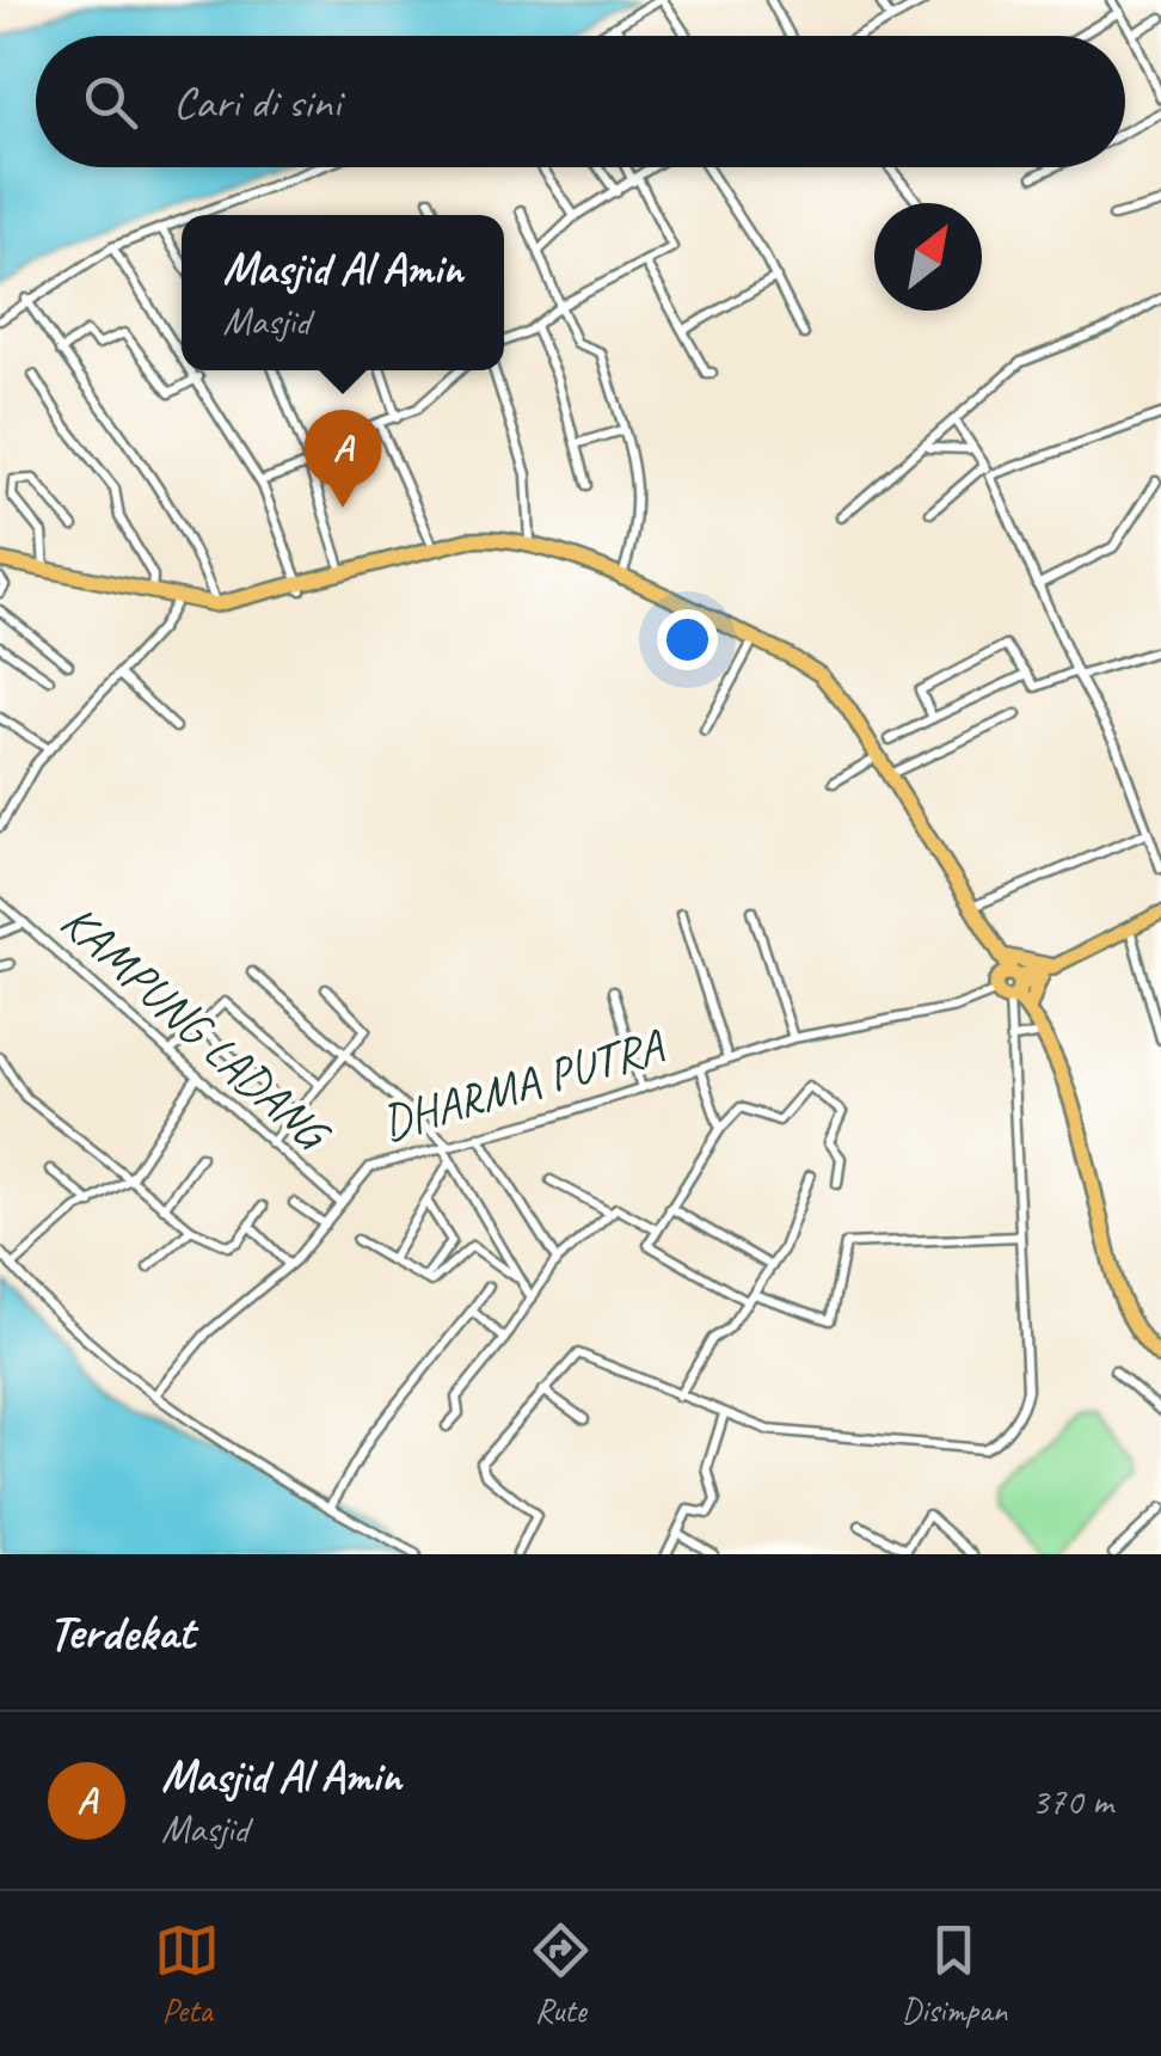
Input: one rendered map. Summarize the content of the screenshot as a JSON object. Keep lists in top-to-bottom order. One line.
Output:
{"streets":{"street":["KAMPUNG LADANG","DHARMA PUTRA"]},"crossings":[["KAMPUNG LADANG","DHARMA PUTRA"]],"north":"top right","page":{"search":"Cari di sini","popup":["Masjid Al Amin","Masjid"],"pins":"A","heading":"Terdekat","list":[{"mark":"A","name":"Masjid Al Amin","note":"Masjid","value":"370 m"}],"nav":["Peta","Rute","Disimpan"]}}
